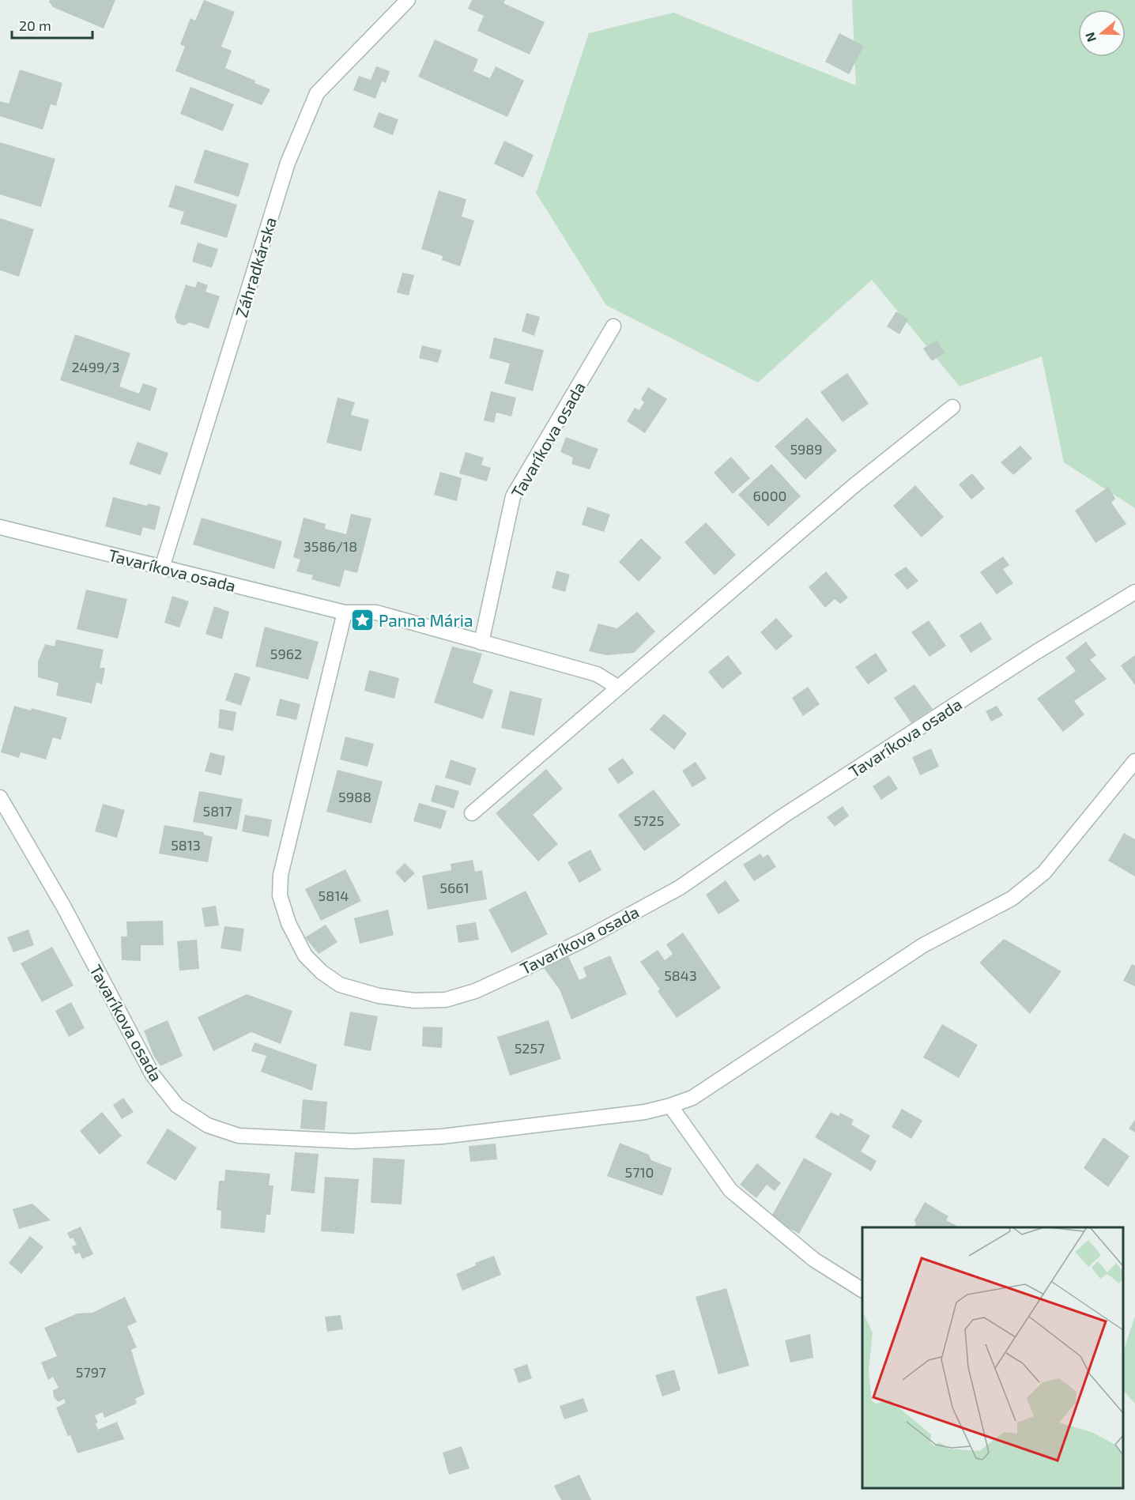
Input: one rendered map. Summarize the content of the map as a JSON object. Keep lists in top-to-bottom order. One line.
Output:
{"streets":{"street":["Záhradkárska","Tavaríkova osada"]},"crossings":[["Záhradkárska","Tavaríkova osada"]],"places":{"place":["Panna Mária"]},"house_numbers":["2499/3","5989","6000","3586/18","5962","5988","5817","5725","5813","5661","5814","5843","5257","5710","5797"],"scale_bar":"20 m","north":"left"}
